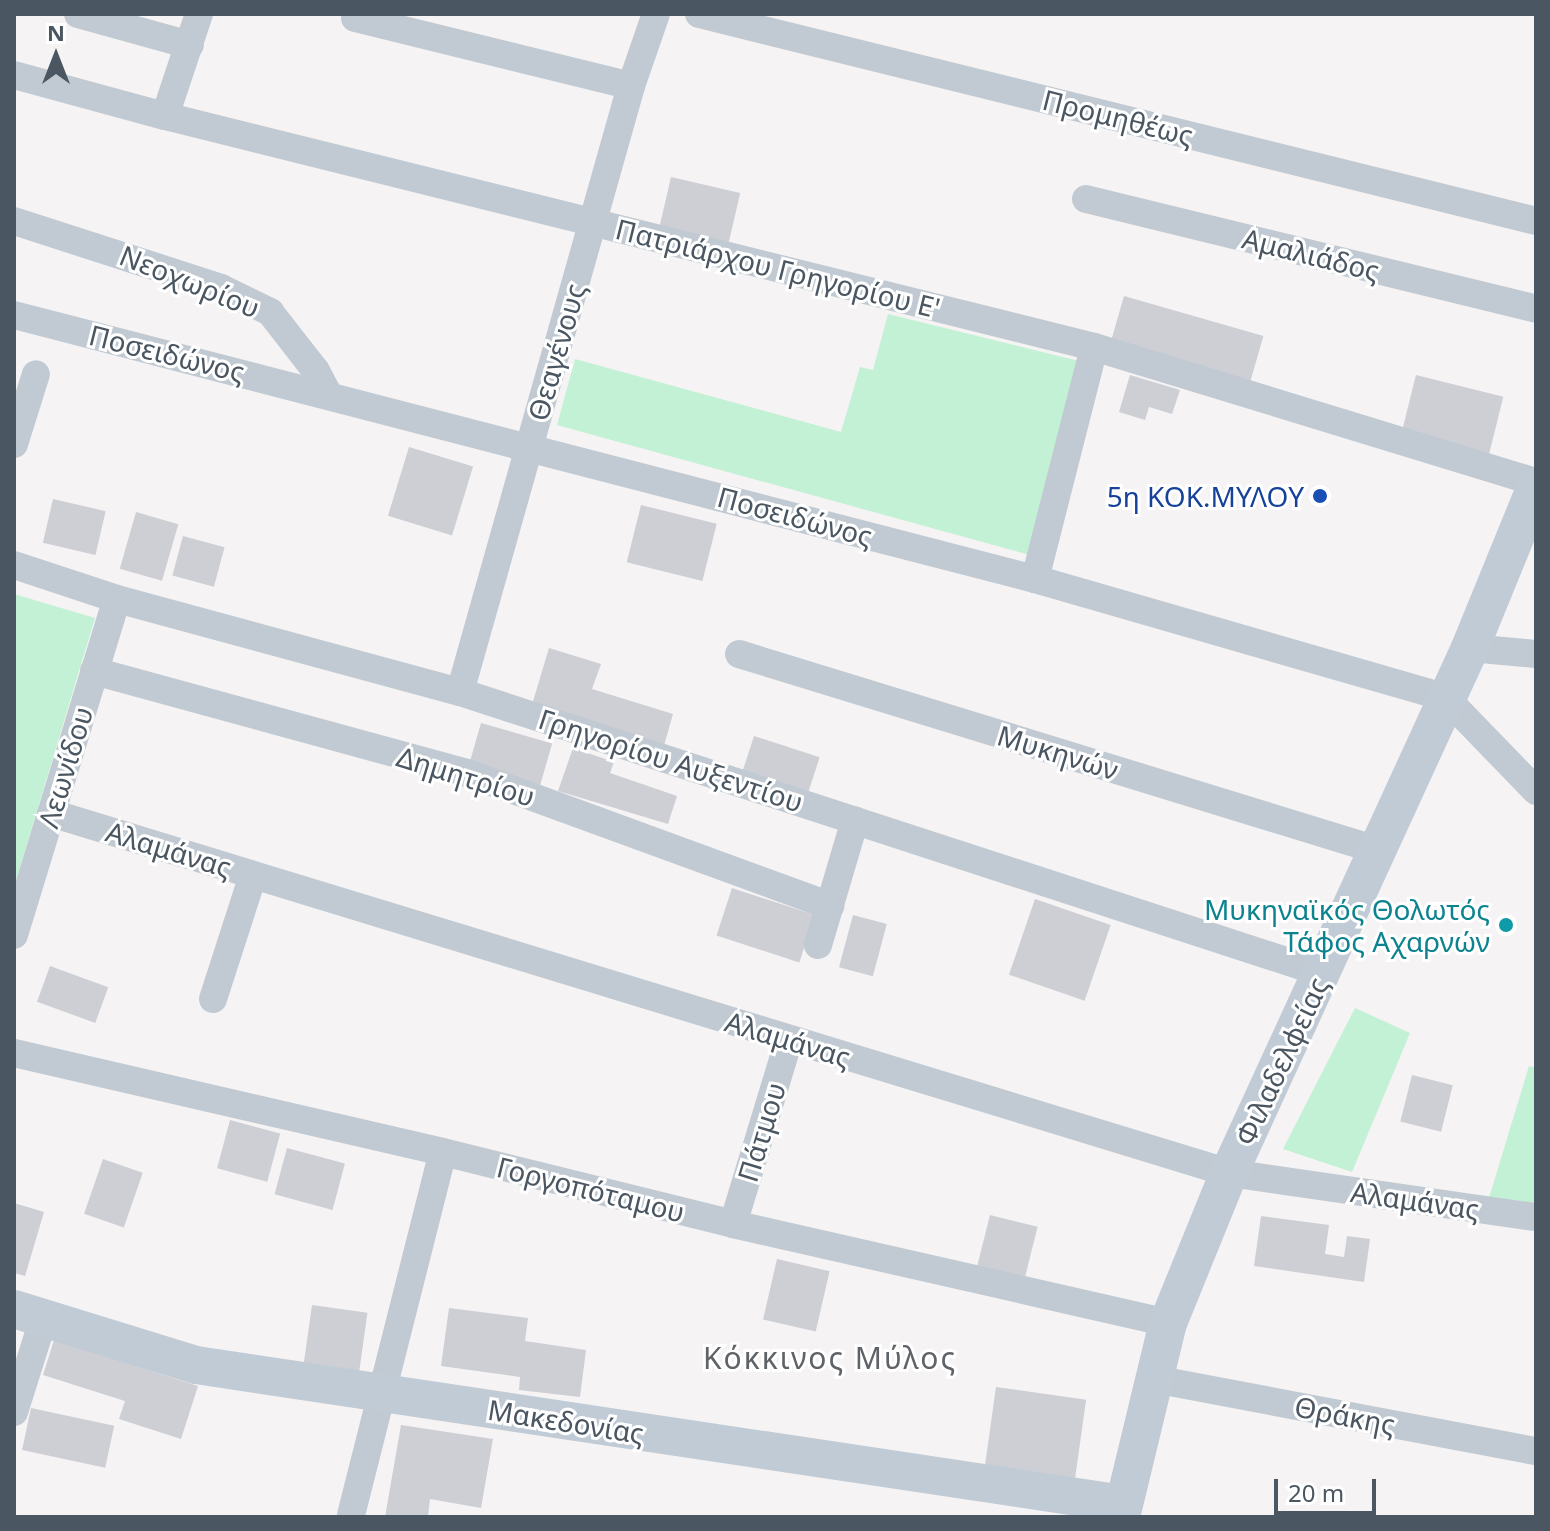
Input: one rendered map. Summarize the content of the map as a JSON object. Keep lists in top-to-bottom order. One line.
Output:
{"streets":{"main road":["Φιλαδελφείας","Μακεδονίας"],"street":["Προμηθέως","Αμαλιάδος","Πατριάρχου Γρηγορίου E'","Νεοχωρίου","Θεαγένους","Ποσειδώνος","Μυκηνών","Γρηγορίου Αυξεντίου","Λεωνίδου","Δημητρίου","Αλαμάνας","Πάτμου","Γοργοπόταμου","Θράκης"]},"crossings":[["Πατριάρχου Γρηγορίου E'","Θεαγένους"],["Πατριάρχου Γρηγορίου E'","Φιλαδελφείας"],["Νεοχωρίου","Ποσειδώνος"],["Θεαγένους","Ποσειδώνος"],["Θεαγένους","Γρηγορίου Αυξεντίου"],["Ποσειδώνος","Φιλαδελφείας"],["Μυκηνών","Φιλαδελφείας"],["Γρηγορίου Αυξεντίου","Λεωνίδου"],["Γρηγορίου Αυξεντίου","Φιλαδελφείας"],["Λεωνίδου","Δημητρίου"],["Λεωνίδου","Αλαμάνας"],["Αλαμάνας","Φιλαδελφείας"],["Αλαμάνας","Πάτμου"],["Φιλαδελφείας","Γοργοπόταμου"],["Φιλαδελφείας","Θράκης"],["Φιλαδελφείας","Μακεδονίας"],["Πάτμου","Γοργοπόταμου"]],"districts":["Κόκκινος Μύλος"],"places":["5η ΚΟΚ.ΜΥΛΟΥ","Μυκηναϊκός Θολωτός Τάφος Αχαρνών"],"scale_bar":"20 m","north":"top"}
